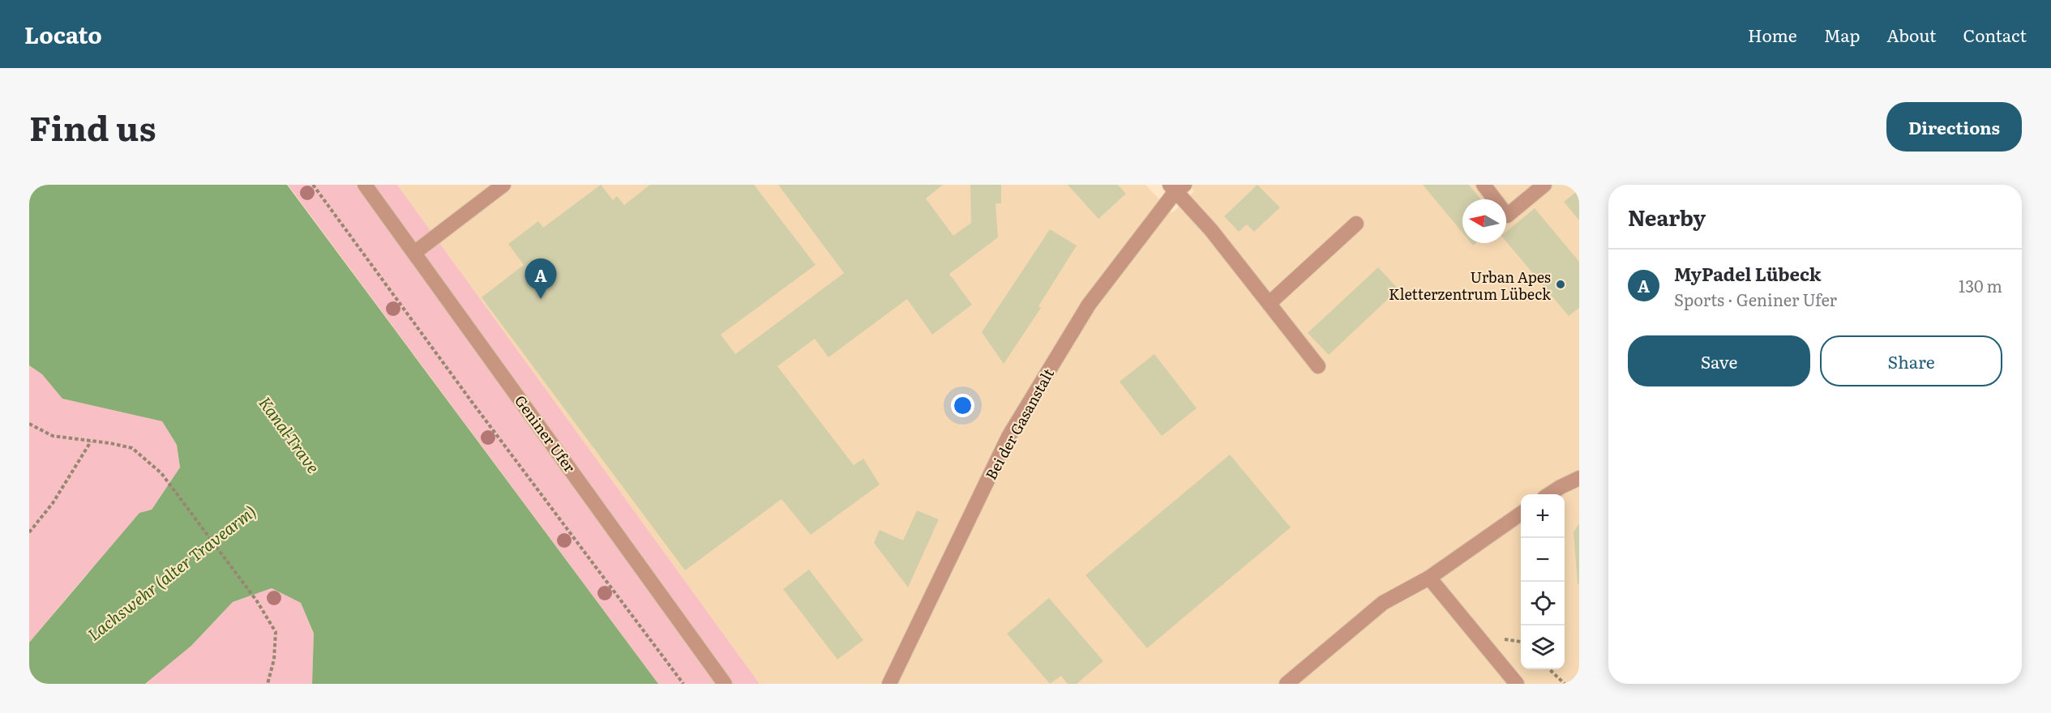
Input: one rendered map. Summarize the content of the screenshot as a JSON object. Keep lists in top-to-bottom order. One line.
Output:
{"streets":{"street":["Bei der Gasanstalt","Geniner Ufer"]},"water":["Kanal-Trave","Lachswehr (alter Travearm)"],"places":["Urban Apes Kletterzentrum Lübeck"],"north":"left","page":{"header":"Locato","nav":["Home","Map","About","Contact"],"title":"Find us","buttons":["Directions",["Save","Share"]],"heading":"Nearby","list":[{"mark":"A","name":"MyPadel Lübeck","note":"Sports · Geniner Ufer","value":"130 m"}],"pins":"A","map_buttons":["+","−"]}}
